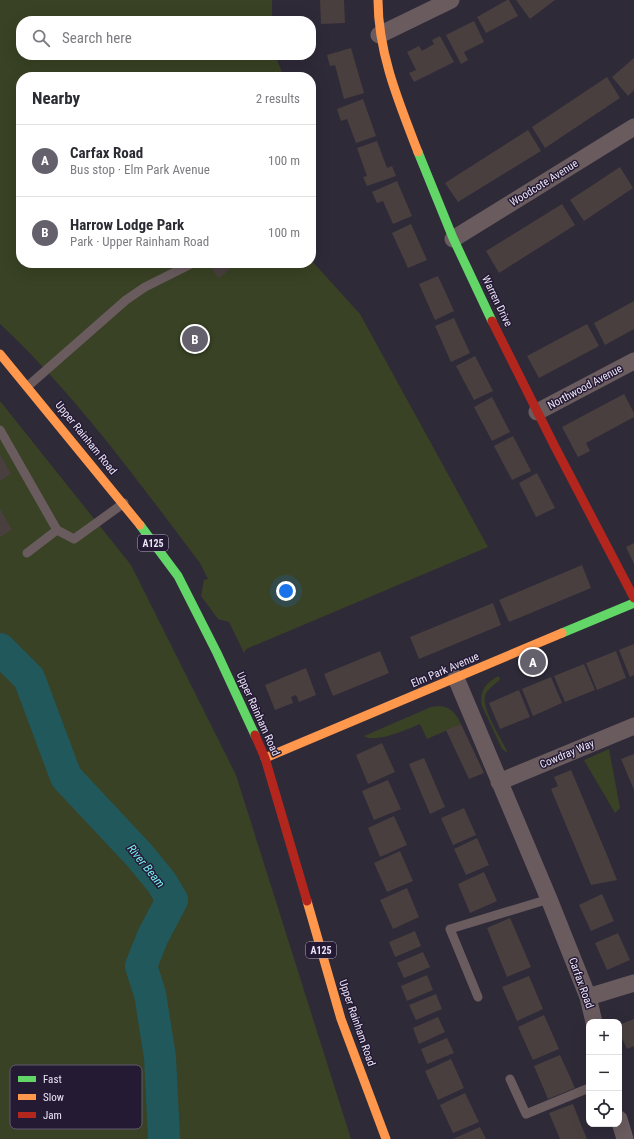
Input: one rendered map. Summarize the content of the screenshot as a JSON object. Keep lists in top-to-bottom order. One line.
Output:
{"streets":{"street":["Woodcote Avenue","Warren Drive","Northwood Avenue","Upper Rainham Road","A125","Elm Park Avenue","Cowdray Way","Carfax Road"]},"crossings":[["Woodcote Avenue","Warren Drive"],["Warren Drive","Northwood Avenue"],["Upper Rainham Road","Elm Park Avenue"],["Elm Park Avenue","Carfax Road"],["Cowdray Way","Carfax Road"]],"water":["River Beam"],"legend":["Fast","Slow","Jam"],"page":{"search":"Search here","heading":["Nearby","2 results"],"list":[{"mark":"A","name":"Carfax Road","note":"Bus stop · Elm Park Avenue","value":"100 m"},{"mark":"B","name":"Harrow Lodge Park","note":"Park · Upper Rainham Road","value":"100 m"}],"pins":["B","A"],"map_buttons":["+","−"]}}
